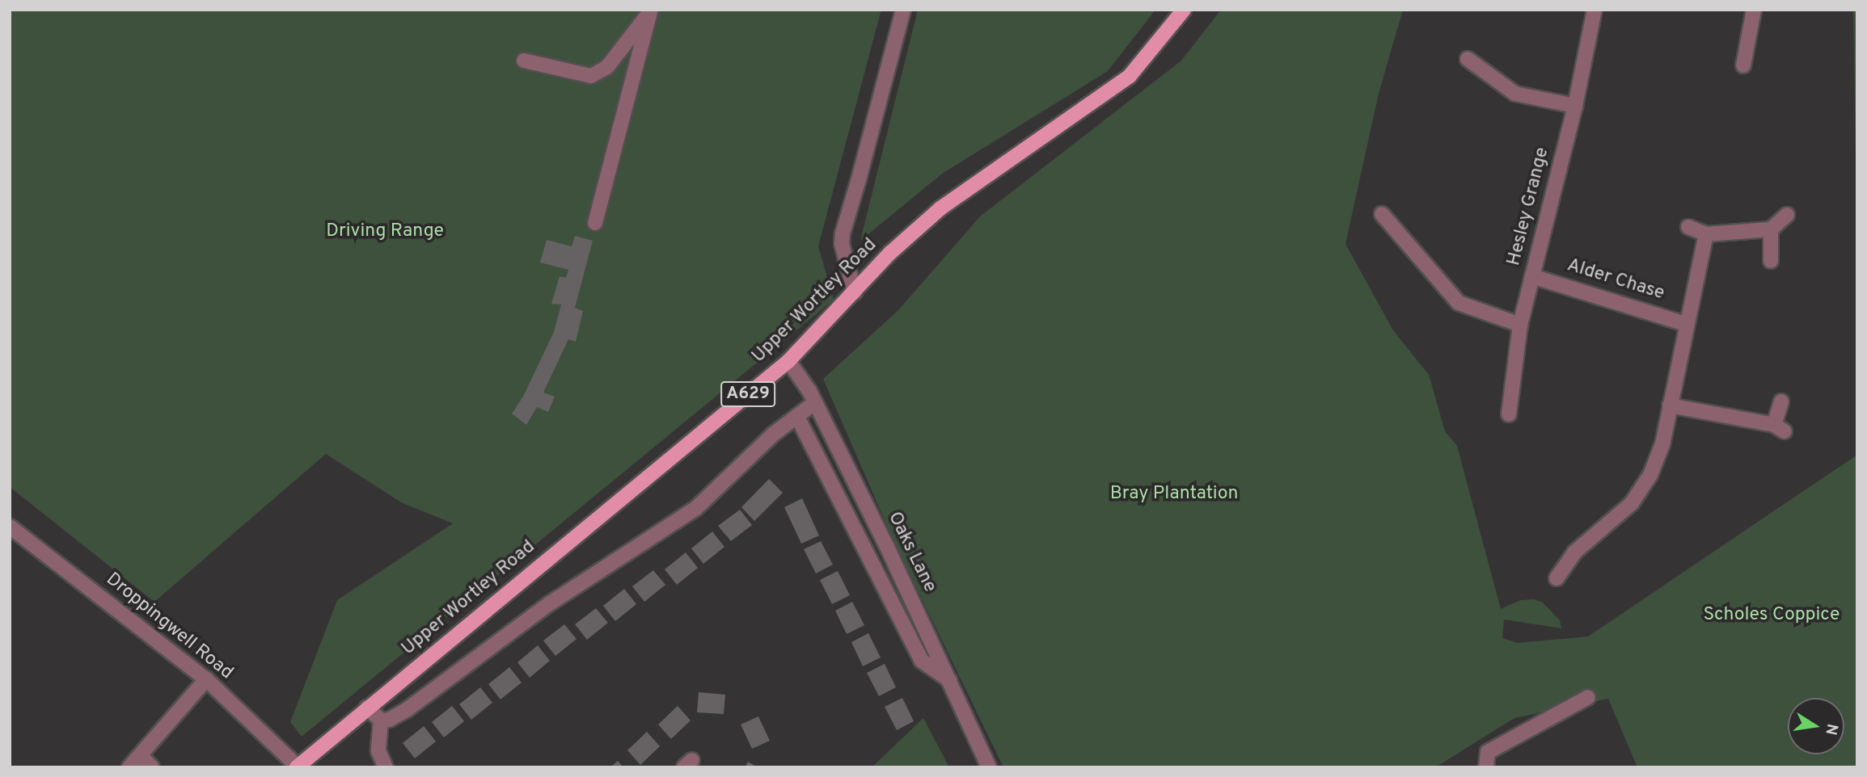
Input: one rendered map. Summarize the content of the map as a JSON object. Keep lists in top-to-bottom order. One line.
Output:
{"streets":{"main road":["Upper Wortley Road","A629"],"street":["Hesley Grange","Alder Chase","Oaks Lane","Droppingwell Road"]},"crossings":[["Hesley Grange","Alder Chase"],["Upper Wortley Road","Oaks Lane"],["Upper Wortley Road","Droppingwell Road"]],"parks":["Driving Range","Bray Plantation","Scholes Coppice"],"north":"right"}
